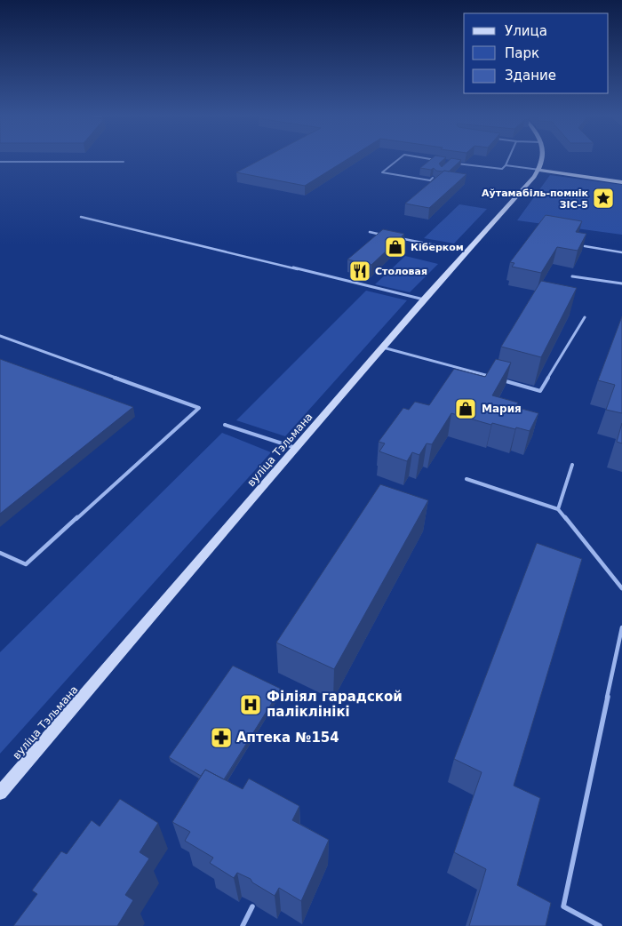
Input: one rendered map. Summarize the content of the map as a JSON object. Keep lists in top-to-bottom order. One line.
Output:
{"streets":{"main road":["вуліца Тэльмана"]},"places":{"place":["Аўтамабіль-помнік ЗІС-5"],"shop":["Кіберком","Мария"],"restaurant":["Столовая"],"hospital":["Філіял гарадской паліклінікі"],"pharmacy":["Аптека №154"]},"legend":["Улица","Парк","Здание"]}
